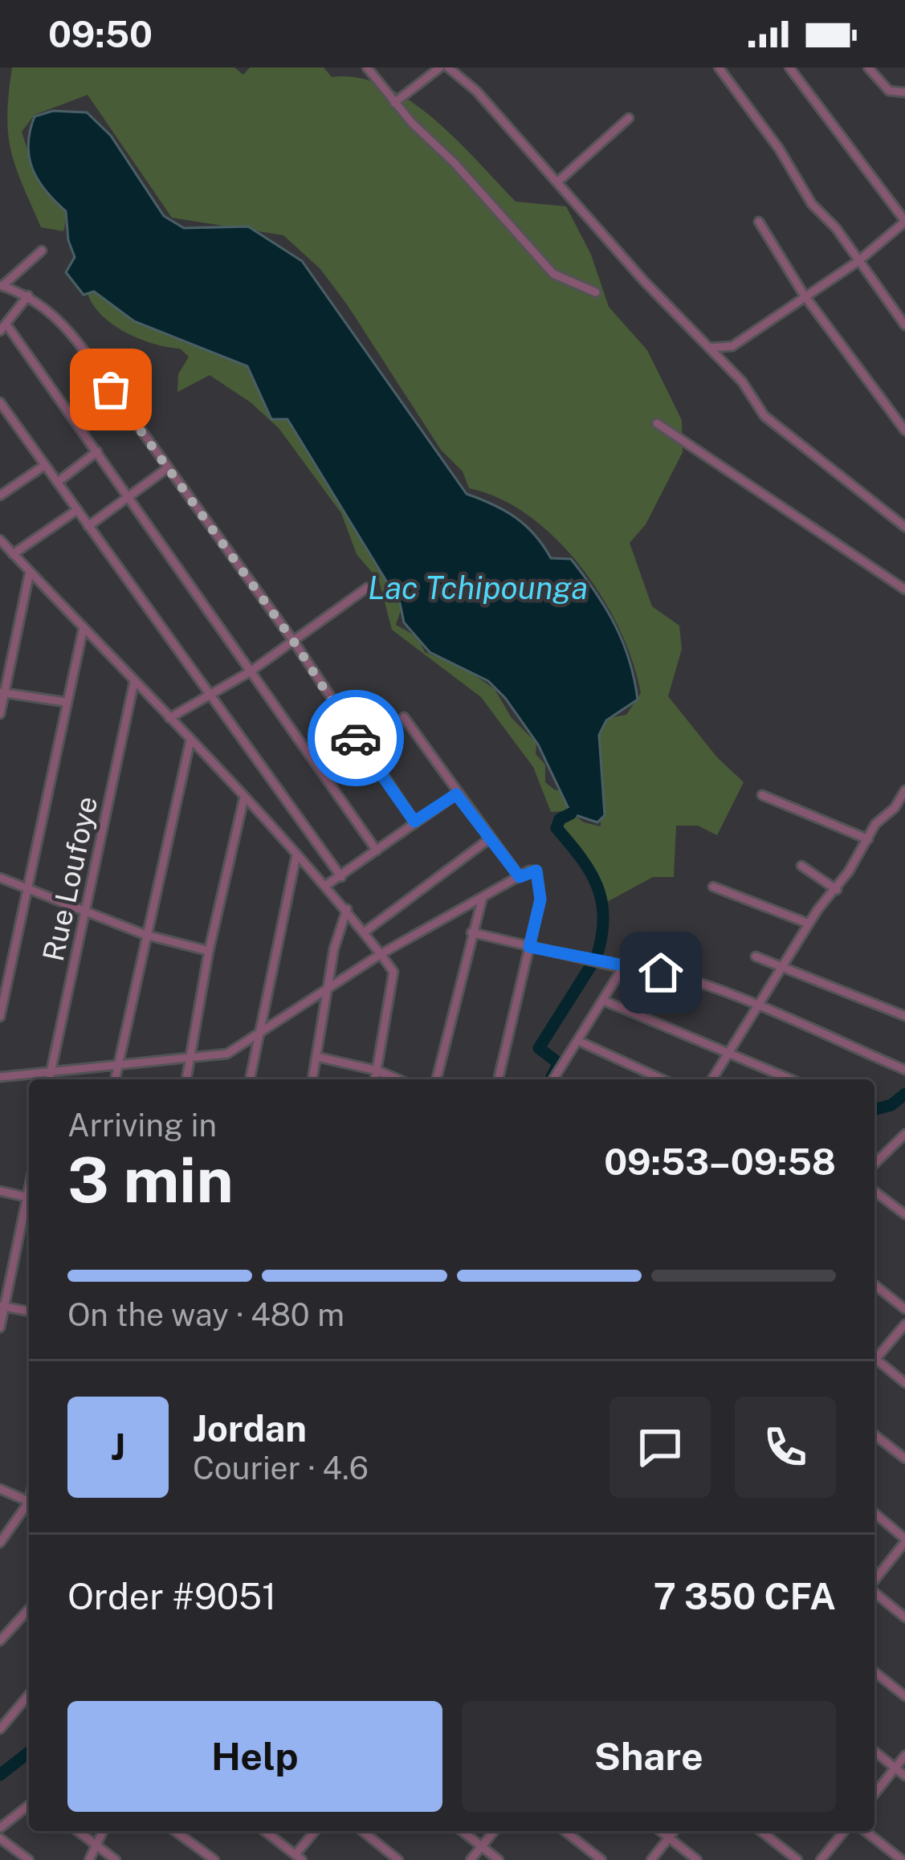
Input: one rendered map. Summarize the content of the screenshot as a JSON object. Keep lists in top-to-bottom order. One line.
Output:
{"streets":{"street":["Rue Loufoye"]},"water":["Lac Tchipounga"],"page":{"status":"09:50","heading":["3 min","Arriving in","09:53–09:58"],"panel":["Jordan","Courier · 4.6","Order #9051","7 350 CFA"],"bar":"On the way · 480 m","round":"J","buttons":["Help","Share"]}}
